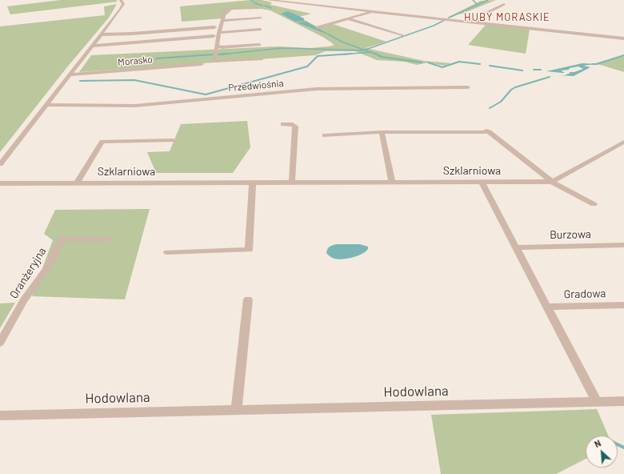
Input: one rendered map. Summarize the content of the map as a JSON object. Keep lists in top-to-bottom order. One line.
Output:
{"streets":{"street":["Morasko","Przedwiośnia","Szklarniowa","Burzowa","Oranżeryjna","Gradowa","Hodowlana"]},"districts":["HUBY MORASKIE"],"north":"top left"}
